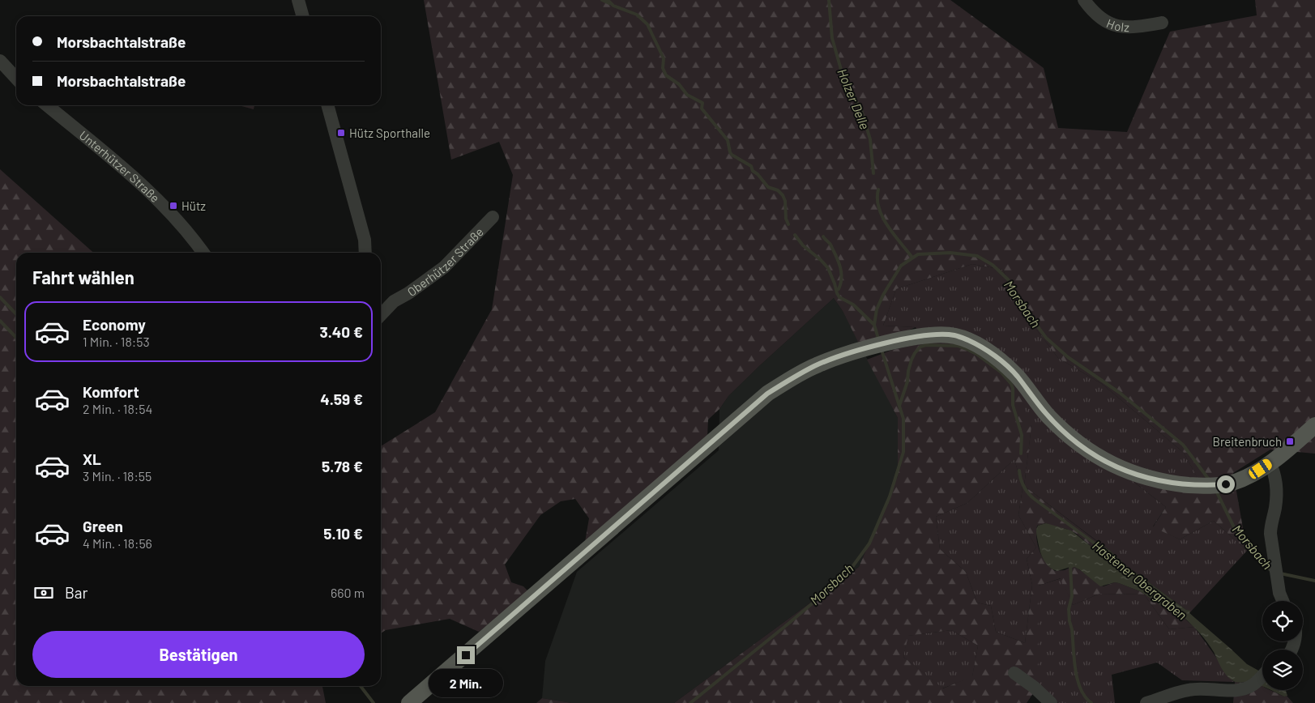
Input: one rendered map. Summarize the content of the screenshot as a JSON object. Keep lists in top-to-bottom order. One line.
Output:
{"streets":{"street":["Holz","Unterhützer Straße","Oberhützer Straße"]},"water":["Holzer Delle","Morsbach","Hastener Obergraben"],"places":{"transit":["Hütz Sporthalle","Hütz","Breitenbruch"]},"page":{"banner":["Morsbachtalstraße","Morsbachtalstraße"],"heading":"Fahrt wählen","list":[{"name":"Economy","note":"1 Min. · 18:53","value":"3.40 €"},{"name":"Komfort","note":"2 Min. · 18:54","value":"4.59 €"},{"name":"XL","note":"3 Min. · 18:55","value":"5.78 €"},{"name":"Green","note":"4 Min. · 18:56","value":"5.10 €"}],"pay":["Bar","660 m"],"buttons":"Bestätigen","bubble":"2 Min."}}
